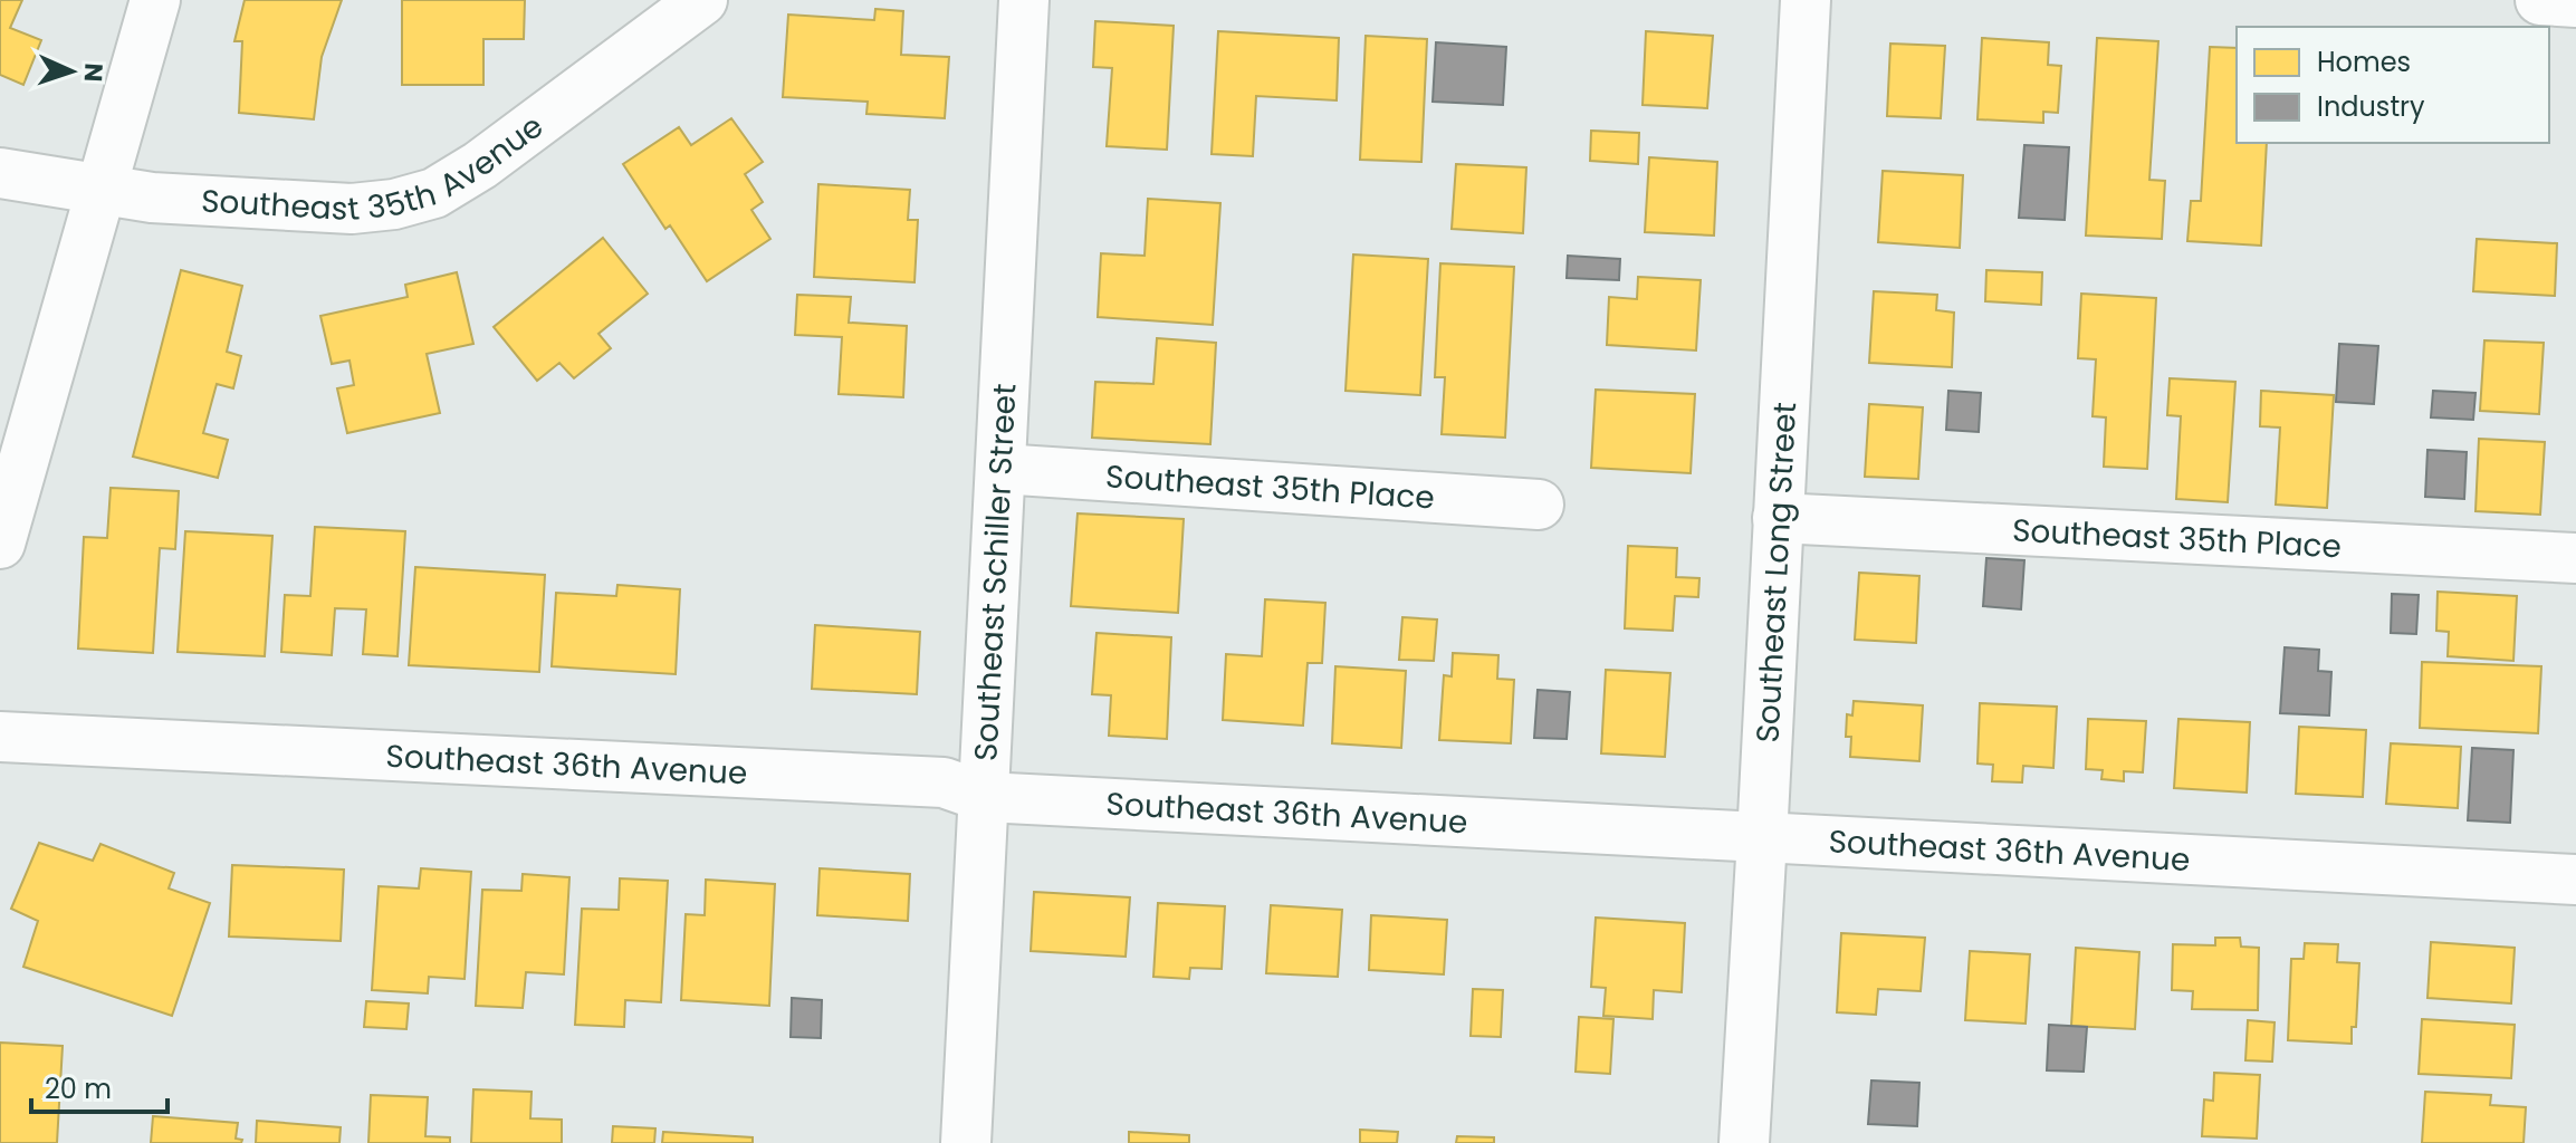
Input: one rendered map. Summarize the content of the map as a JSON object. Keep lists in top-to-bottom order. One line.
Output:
{"streets":{"street":["Southeast 35th Avenue","Southeast 35th Place","Southeast Schiller Street","Southeast Long Street","Southeast 36th Avenue"]},"crossings":[["Southeast 35th Place","Southeast Schiller Street"],["Southeast 35th Place","Southeast Long Street"],["Southeast Schiller Street","Southeast 36th Avenue"],["Southeast Long Street","Southeast 36th Avenue"]],"legend":["Homes","Industry"],"scale_bar":"20 m","north":"right"}
